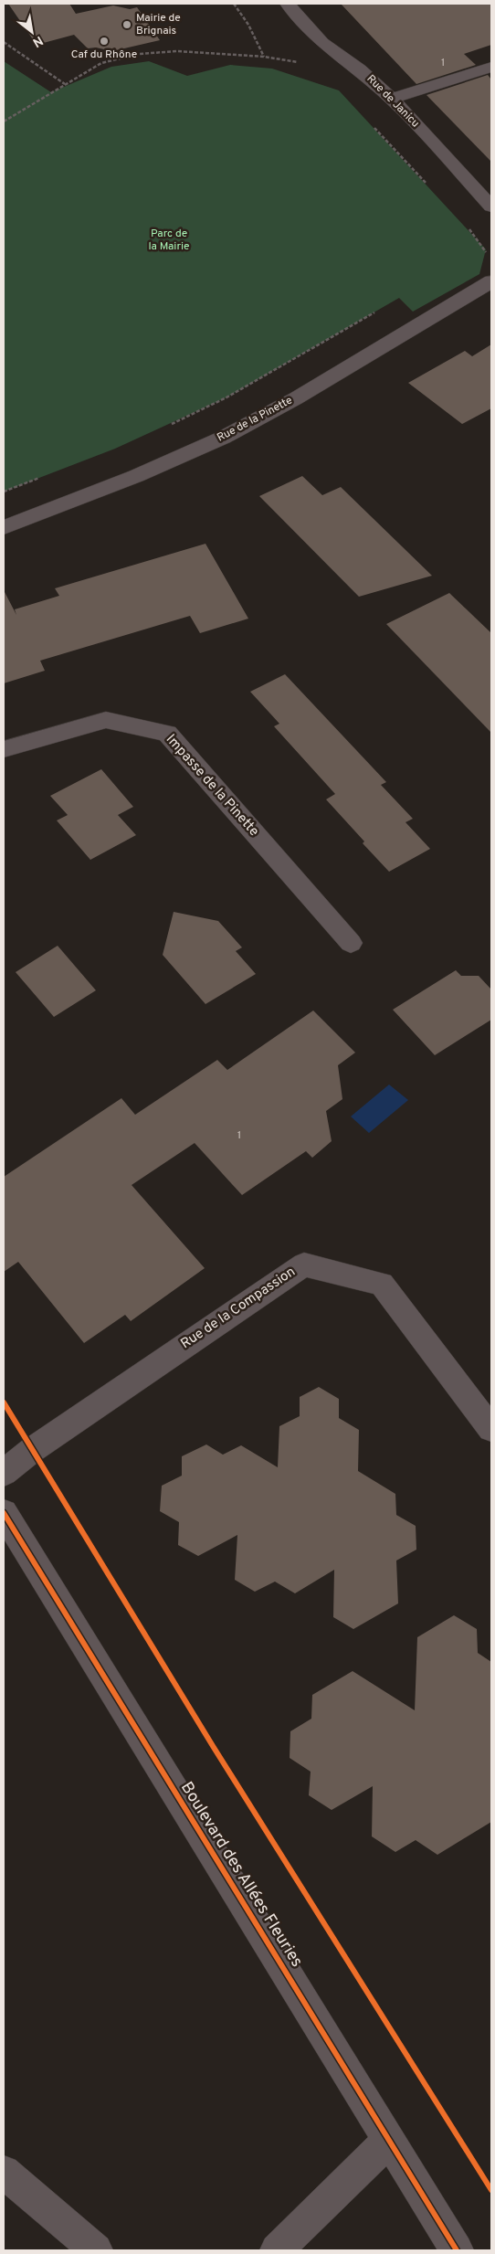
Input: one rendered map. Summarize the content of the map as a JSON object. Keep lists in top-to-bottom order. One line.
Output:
{"streets":{"street":["Rue de Janicu","Rue de la Pinette","Impasse de la Pinette","Rue de la Compassion","Boulevard des Allées Fleuries"]},"parks":["Parc de la Mairie"],"places":["Mairie de Brignais","Caf du Rhône"],"house_numbers":["1","1"],"north":"bottom right"}
